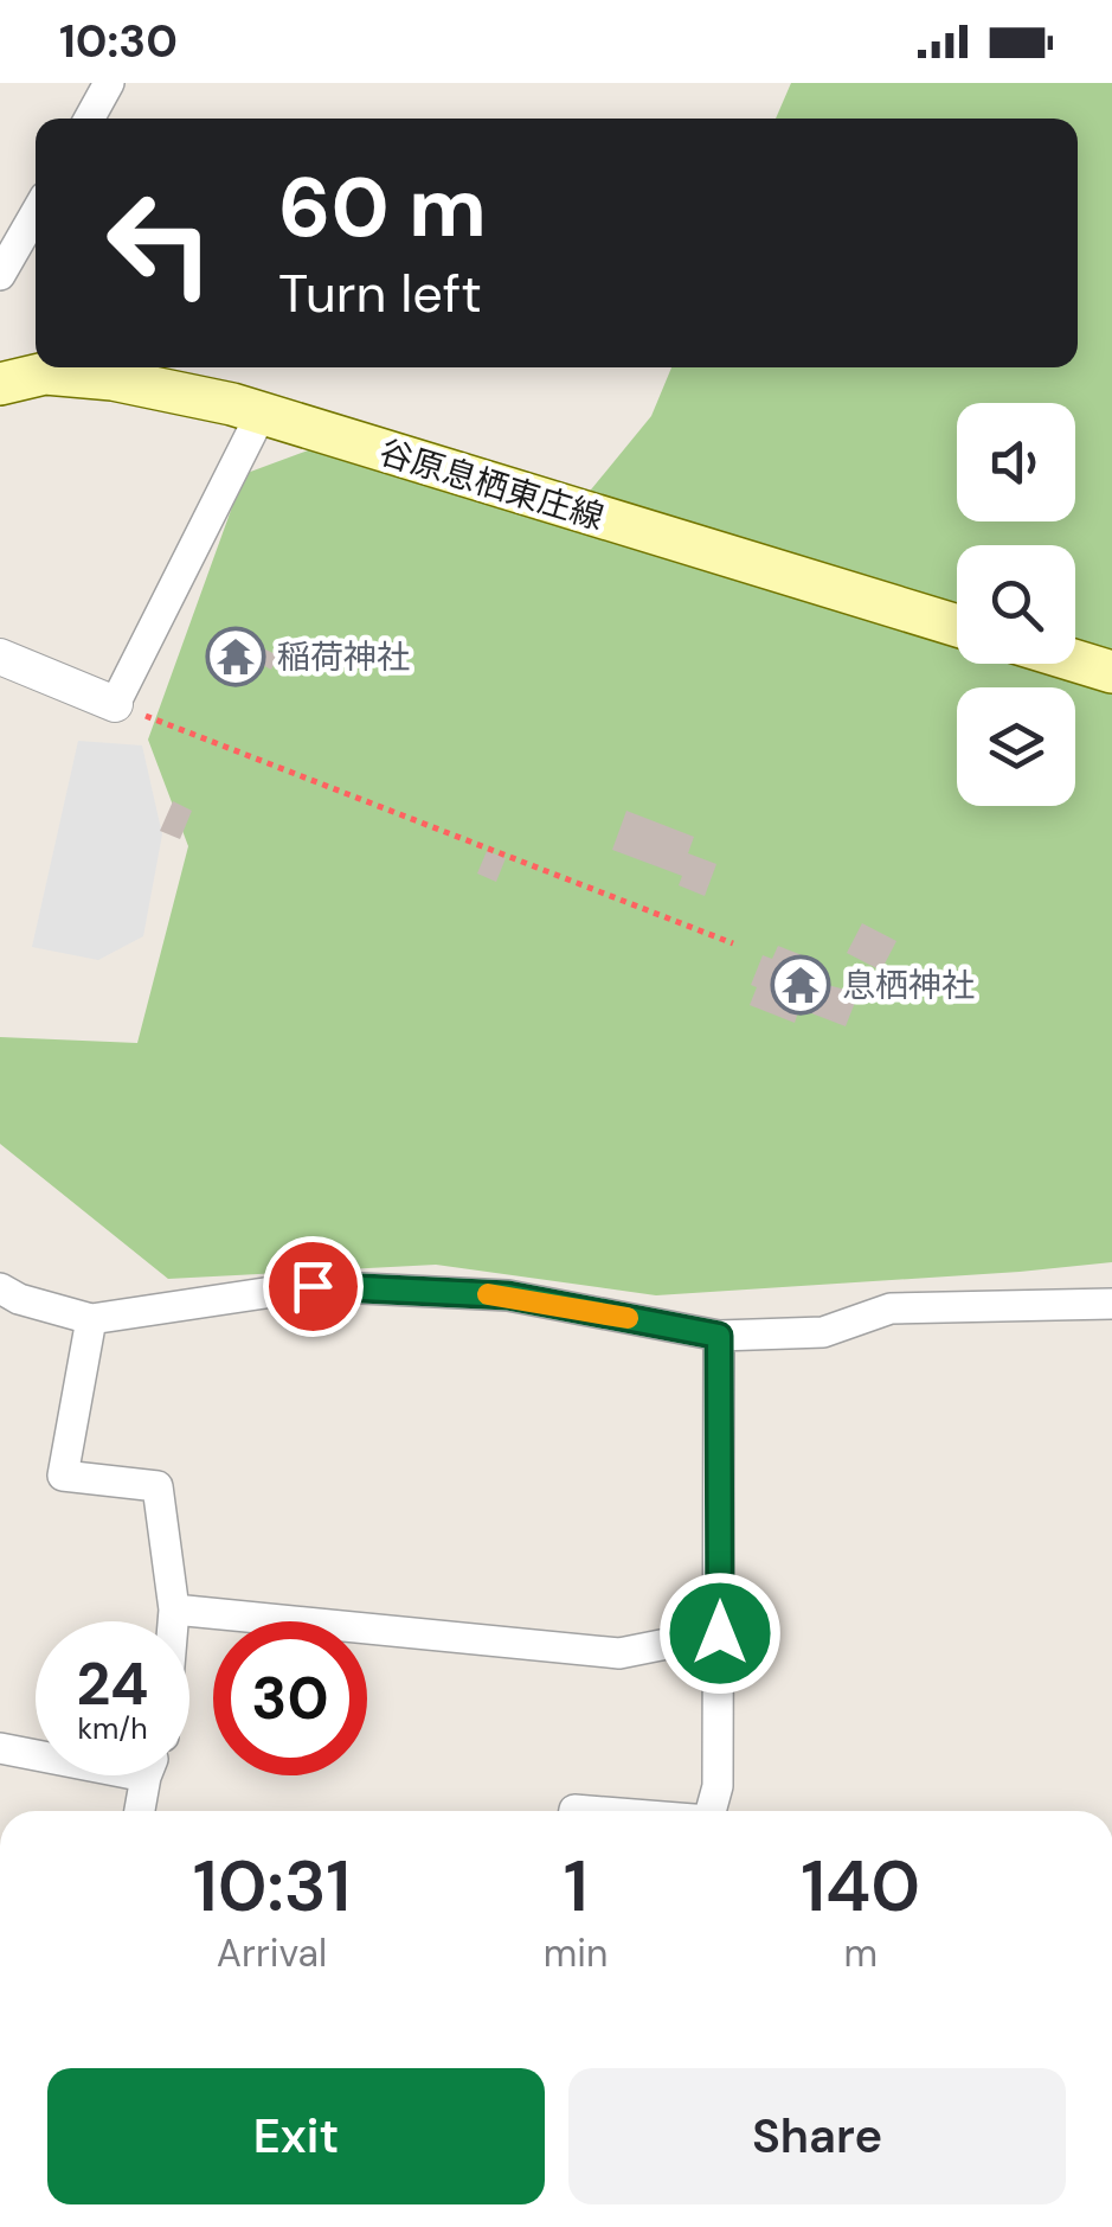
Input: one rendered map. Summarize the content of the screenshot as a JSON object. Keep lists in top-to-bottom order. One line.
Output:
{"streets":{"main road":["谷原息栖東庄線"]},"places":{"temple":["稲荷神社","息栖神社"]},"page":{"status":"10:30","turn":["60 m","Turn left"],"speed":"24 km/h","limit":"30","eta":["10:31","Arrival","1","min","140","m"],"buttons":["Exit","Share"]}}
